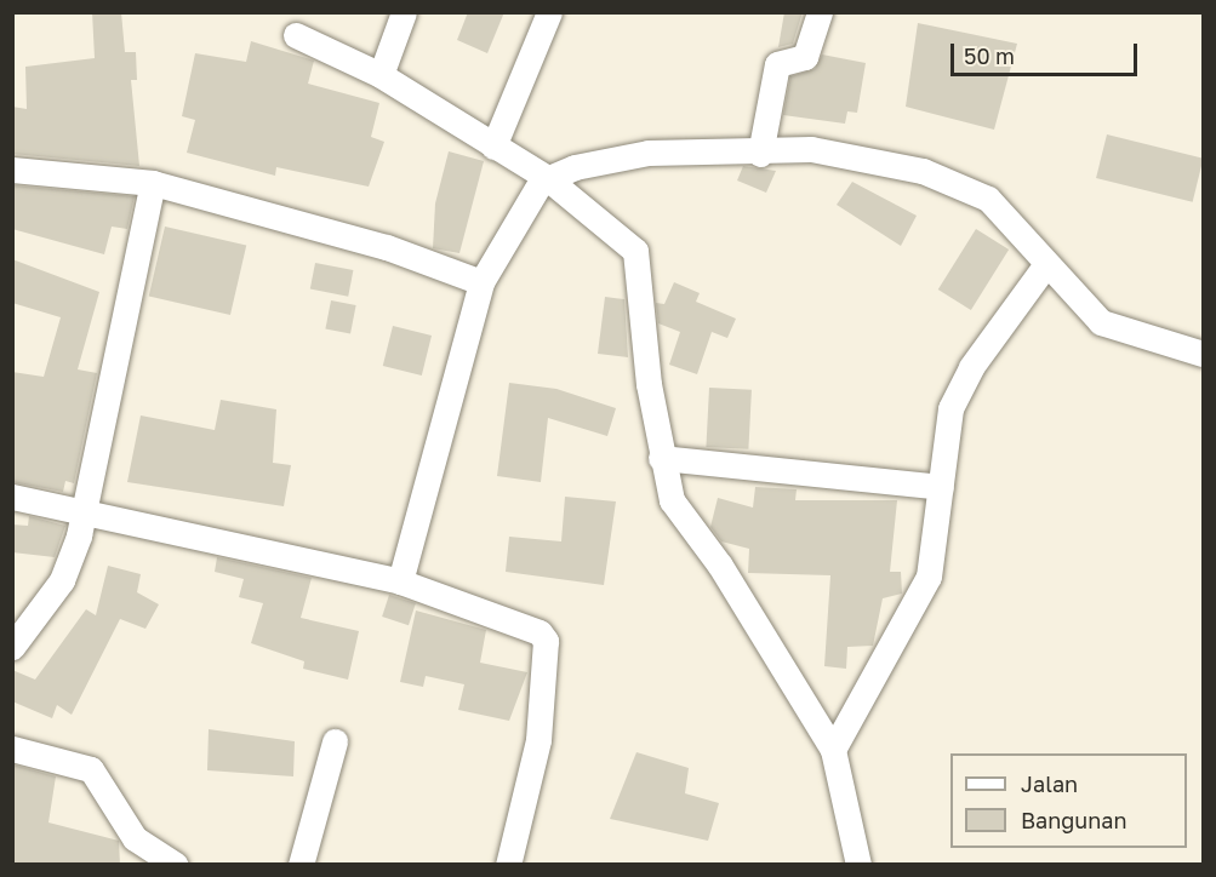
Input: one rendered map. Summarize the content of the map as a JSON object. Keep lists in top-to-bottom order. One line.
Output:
{"legend":["Jalan","Bangunan"],"scale_bar":"50 m"}
